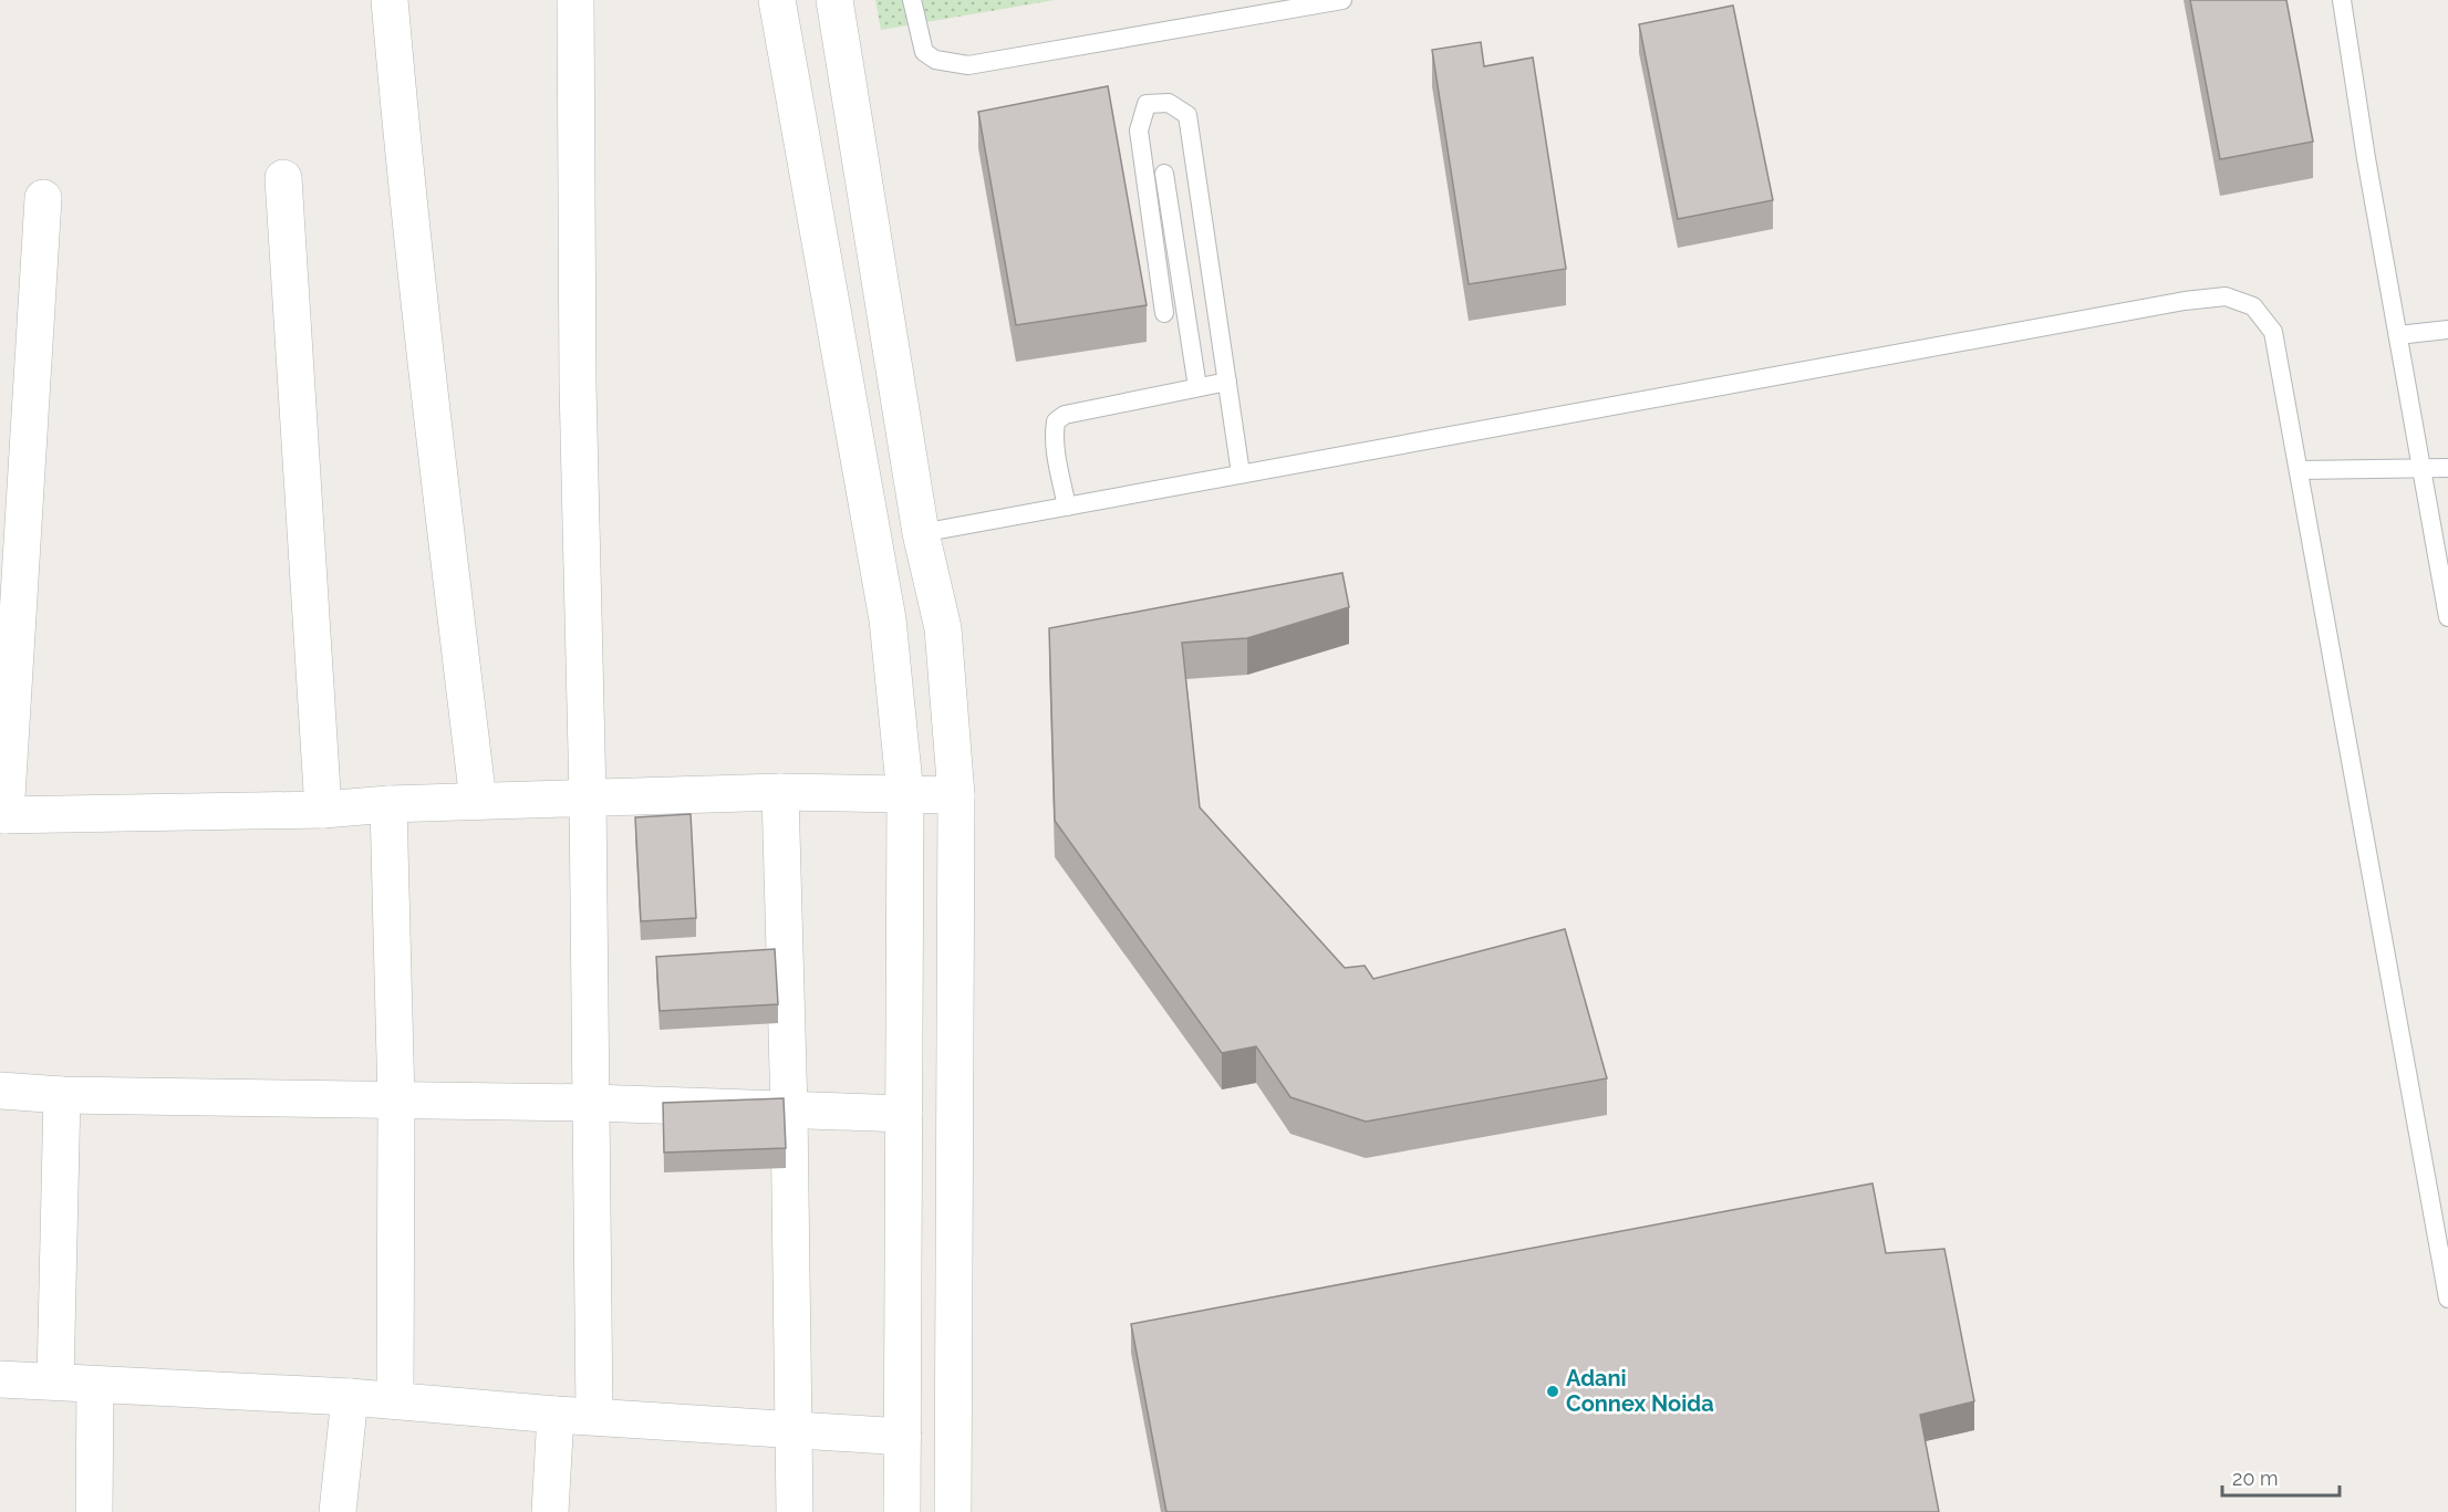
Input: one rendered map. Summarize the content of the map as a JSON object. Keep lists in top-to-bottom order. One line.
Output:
{"places":["Adani Connex Noida"],"scale_bar":"20 m"}
